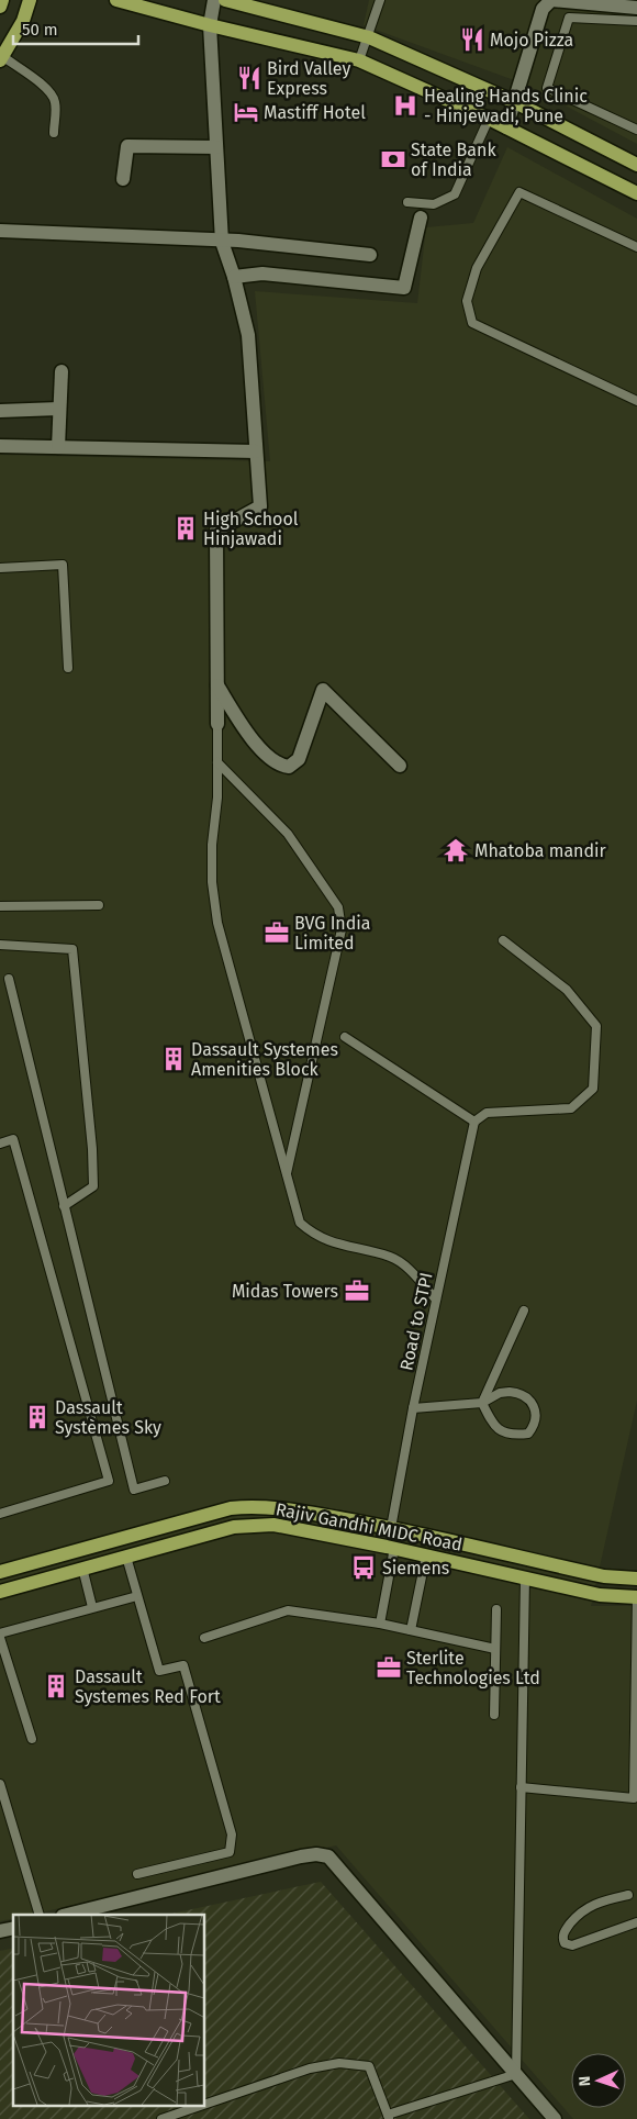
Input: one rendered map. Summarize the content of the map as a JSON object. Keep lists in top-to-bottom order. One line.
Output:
{"streets":{"main road":["Rajiv Gandhi MIDC Road"],"lane":["Road to STPI"]},"crossings":[["Road to STPI","Rajiv Gandhi MIDC Road"]],"places":{"restaurant":["Mojo Pizza","Bird Valley Express"],"hospital":["Healing Hands Clinic - Hinjewadi, Pune"],"hotel":["Mastiff Hotel"],"bank":["State Bank of India"],"building":["High School Hinjawadi","Dassault Systemes Amenities Block","Dassault Systèmes Sky","Dassault Systemes Red Fort"],"temple":["Mhatoba mandir"],"office":["BVG India Limited","Midas Towers","Sterlite Technologies Ltd"],"bus stop":["Siemens"]},"scale_bar":"50 m","north":"left"}
